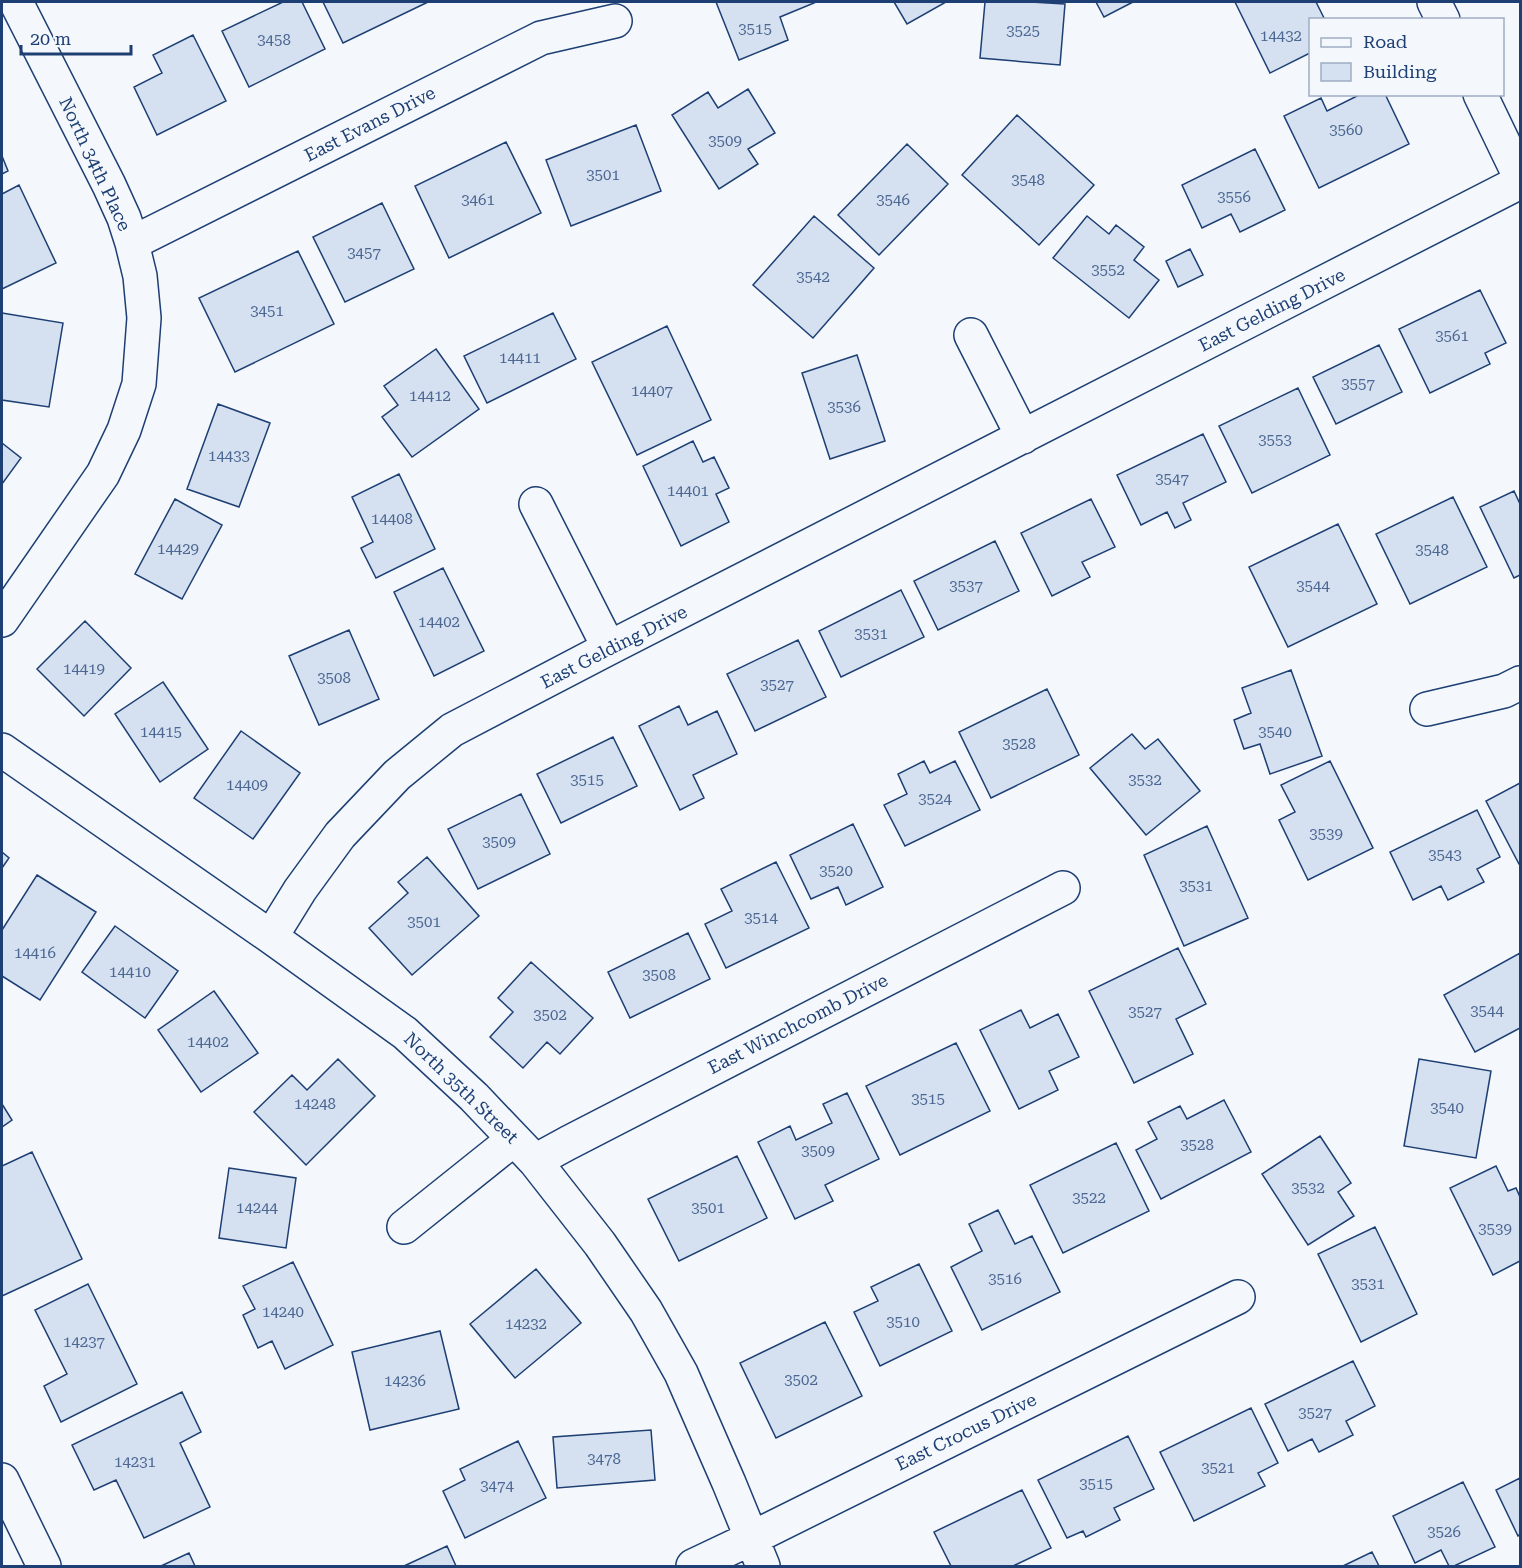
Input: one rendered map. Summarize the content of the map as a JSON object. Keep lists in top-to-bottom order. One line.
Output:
{"streets":{"street":["East Evans Drive","North 34th Place","East Gelding Drive","East Winchcomb Drive","North 35th Street","East Crocus Drive"]},"crossings":[["East Evans Drive","North 34th Place"],["East Gelding Drive","North 35th Street"],["East Winchcomb Drive","North 35th Street"],["North 35th Street","East Crocus Drive"]],"house_numbers":["3515","3525","14432","3458","3560","3509","3501","3548","3556","3461","3546","3457","3552","3542","3451","3561","14411","3557","14407","14412","3536","3553","14433","3547","14401","14408","14429","3548","3537","3544","14402","3531","14419","3508","3527","14415","3540","3528","3515","3532","14409","3524","3539","3509","3543","3520","3531","3514","3501","14416","14410","3508","3544","3527","3502","14402","3515","14248","3540","3528","3509","3532","3522","14244","3501","3539","3516","3531","14240","3510","14232","14237","3502","14236","3527","3478","14231","3521","3515","3474","3526"],"legend":["Road","Building"],"scale_bar":"20 m"}
